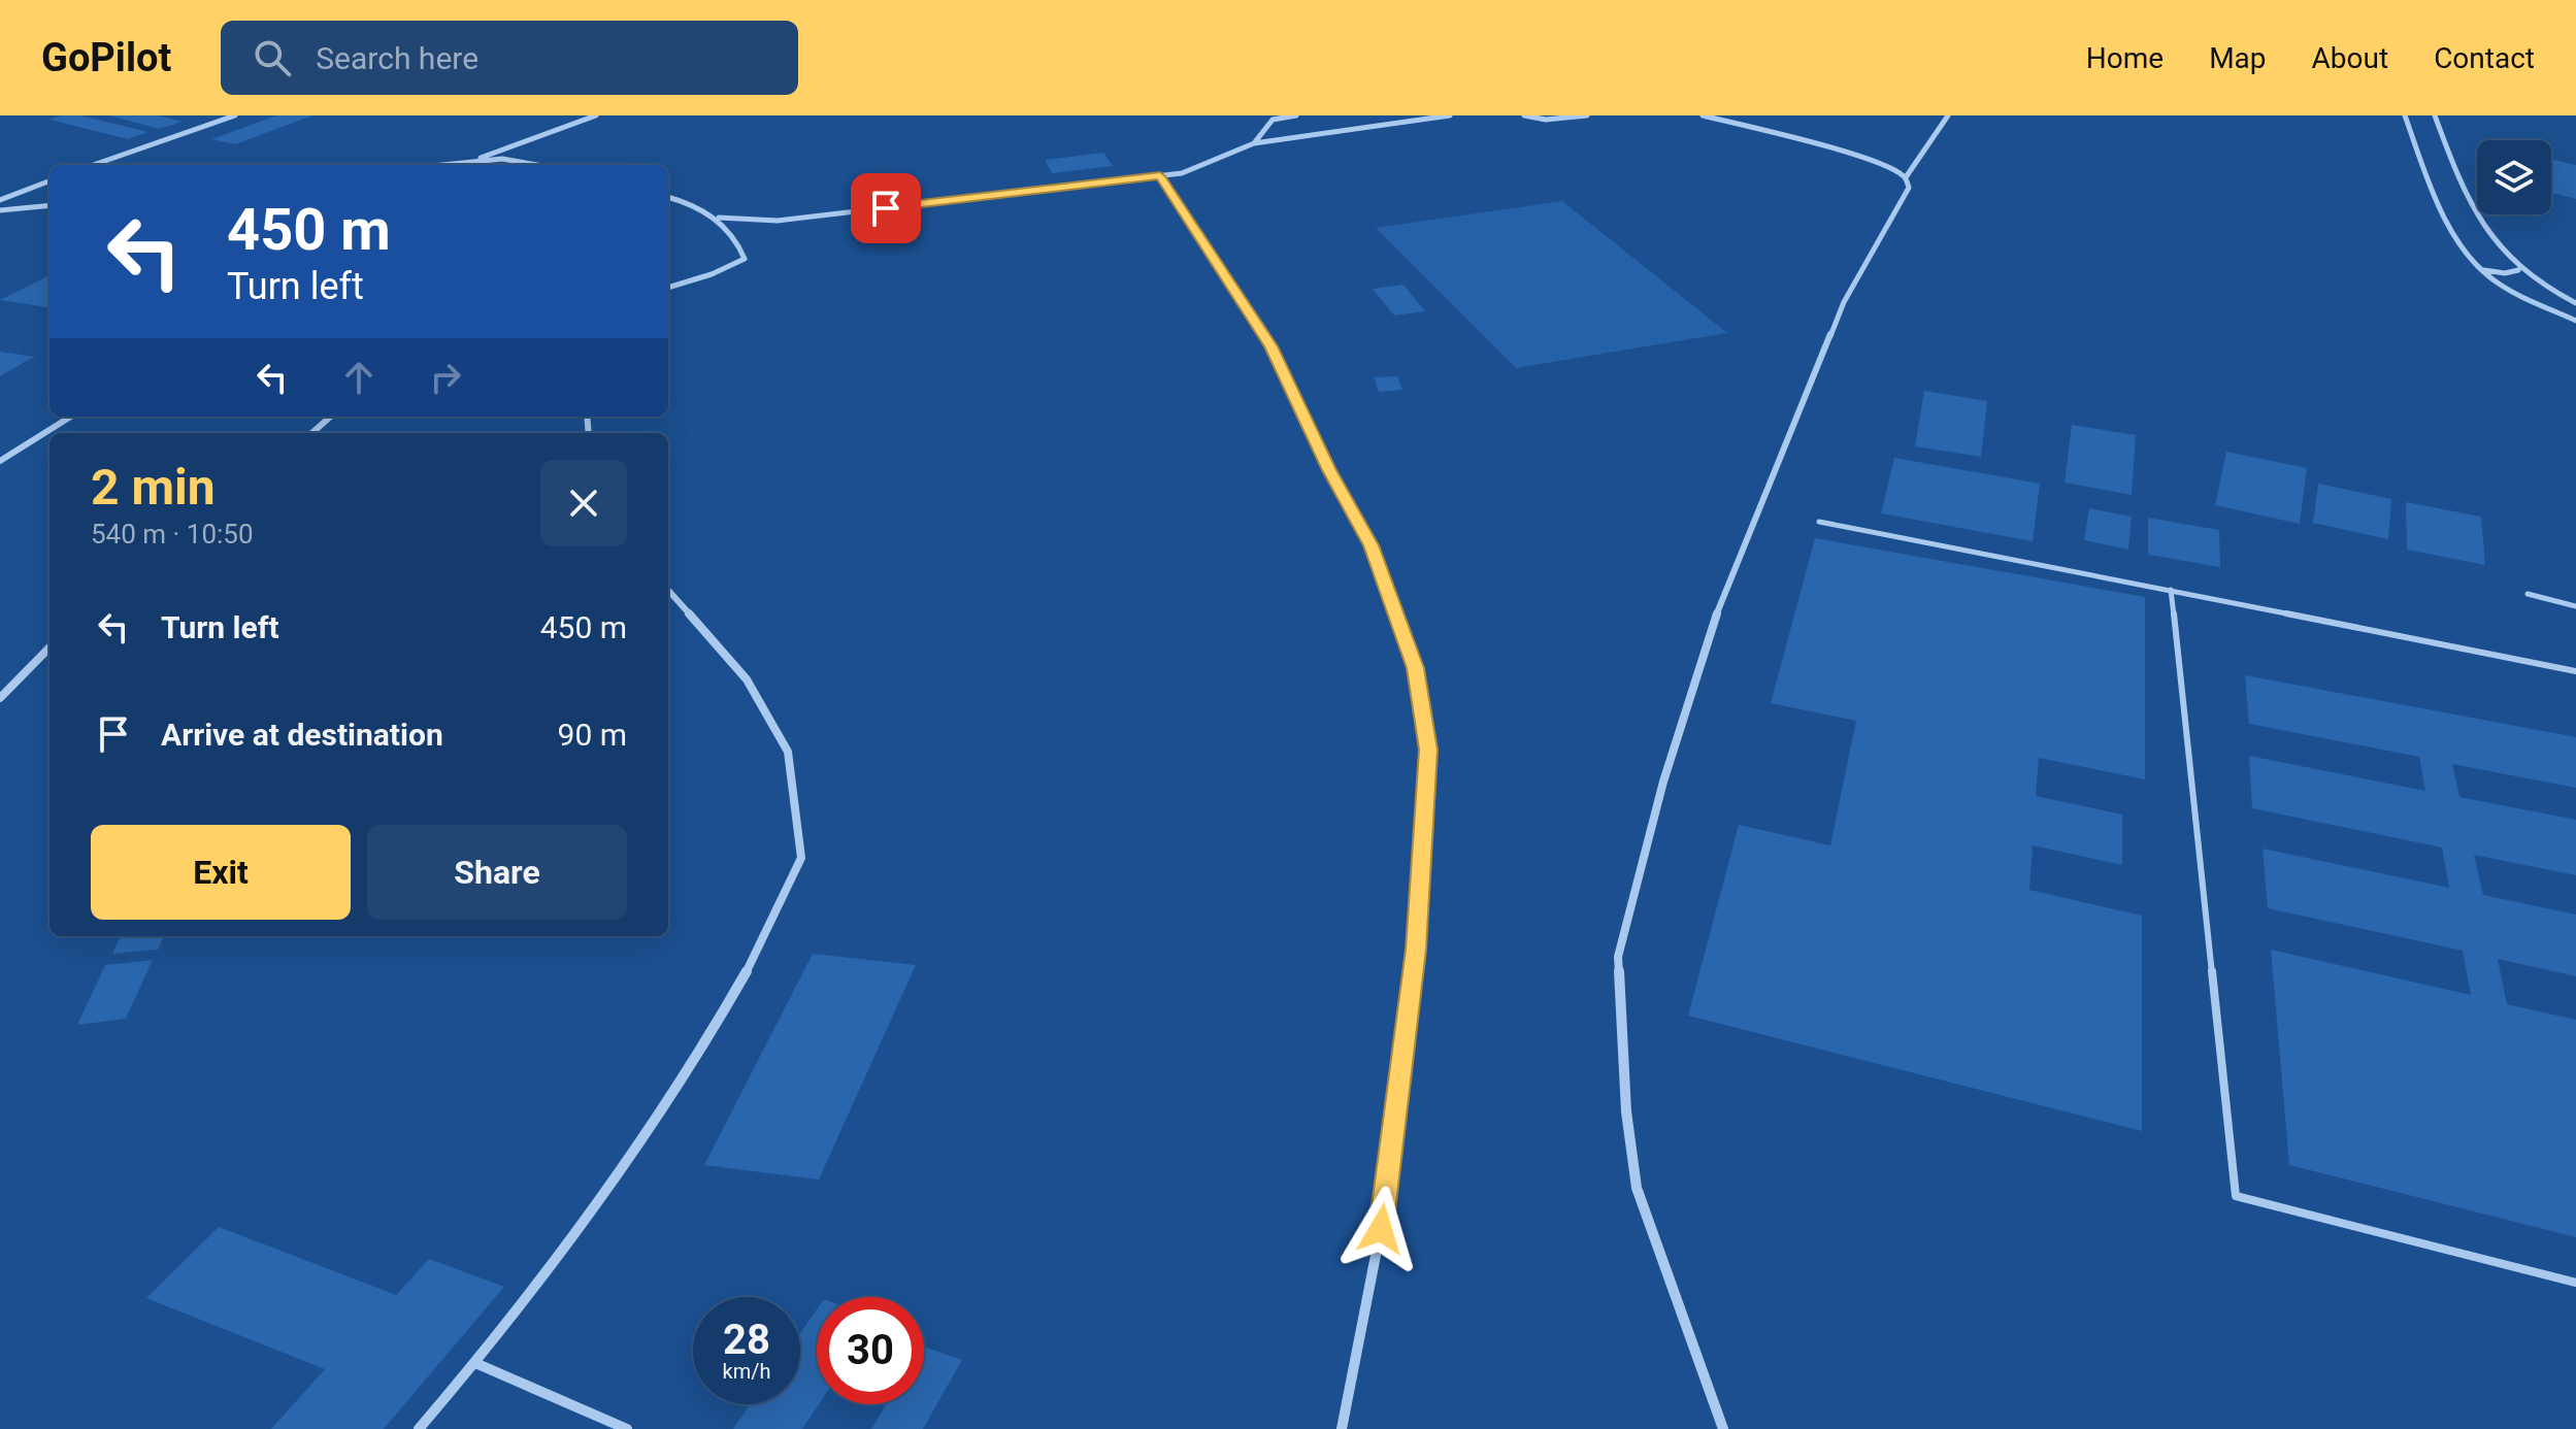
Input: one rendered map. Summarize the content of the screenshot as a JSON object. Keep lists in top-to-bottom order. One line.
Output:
{"page":{"header":"GoPilot","search":"Search here","nav":["Home","Map","About","Contact"],"turn":["450 m","Turn left"],"heading":["2 min","540 m · 10:50"],"list":[{"name":"Turn left","value":"450 m"},{"name":"Arrive at destination","value":"90 m"}],"buttons":["Exit","Share"],"speed":"28 km/h","limit":"30"}}
